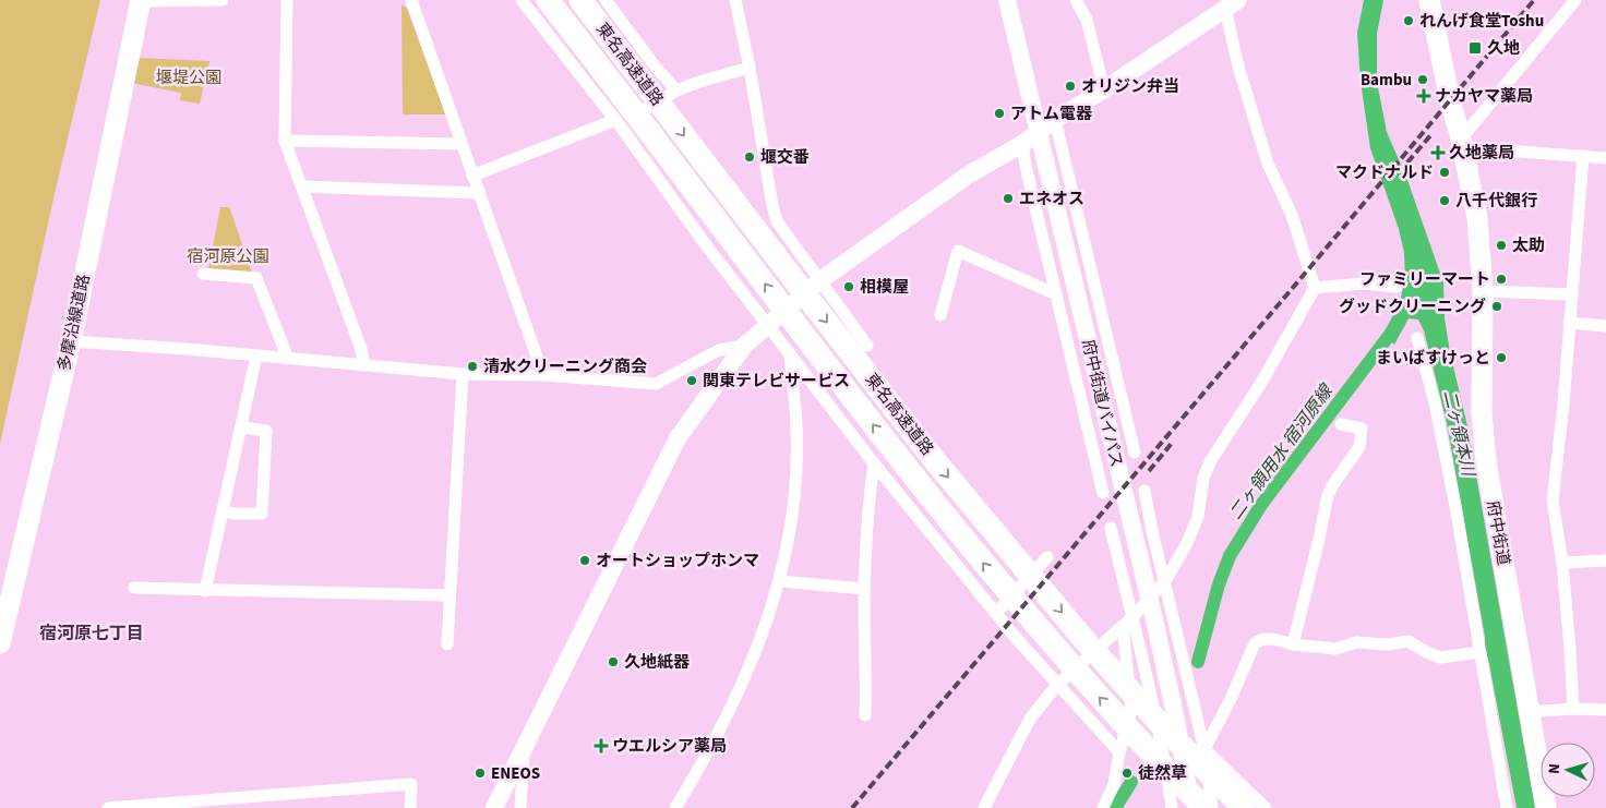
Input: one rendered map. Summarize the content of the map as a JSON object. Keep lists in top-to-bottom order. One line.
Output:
{"streets":{"highway":["東名高速道路"],"main road":["多摩沿線道路","府中街道"],"street":["府中街道バイパス"]},"districts":["宿河原七丁目"],"water":["二ヶ領本川","二ヶ領用水 宿河原線"],"parks":["堰堤公園","宿河原公園"],"places":{"other":["れんげ食堂Toshu","Bambu","オリジン弁当","アトム電器","堰交番","マクドナルド","エネオス","八千代銀行","太助","ファミリーマート","相模屋","グッドクリーニング","まいばすけっと","清水クリーニング商会","関東テレビサービス","オートショップホンマ","久地紙器","ENEOS","徒然草"],"transit":["久地"],"health":["ナカヤマ薬局","久地薬局","ウエルシア薬局"]},"north":"left"}
